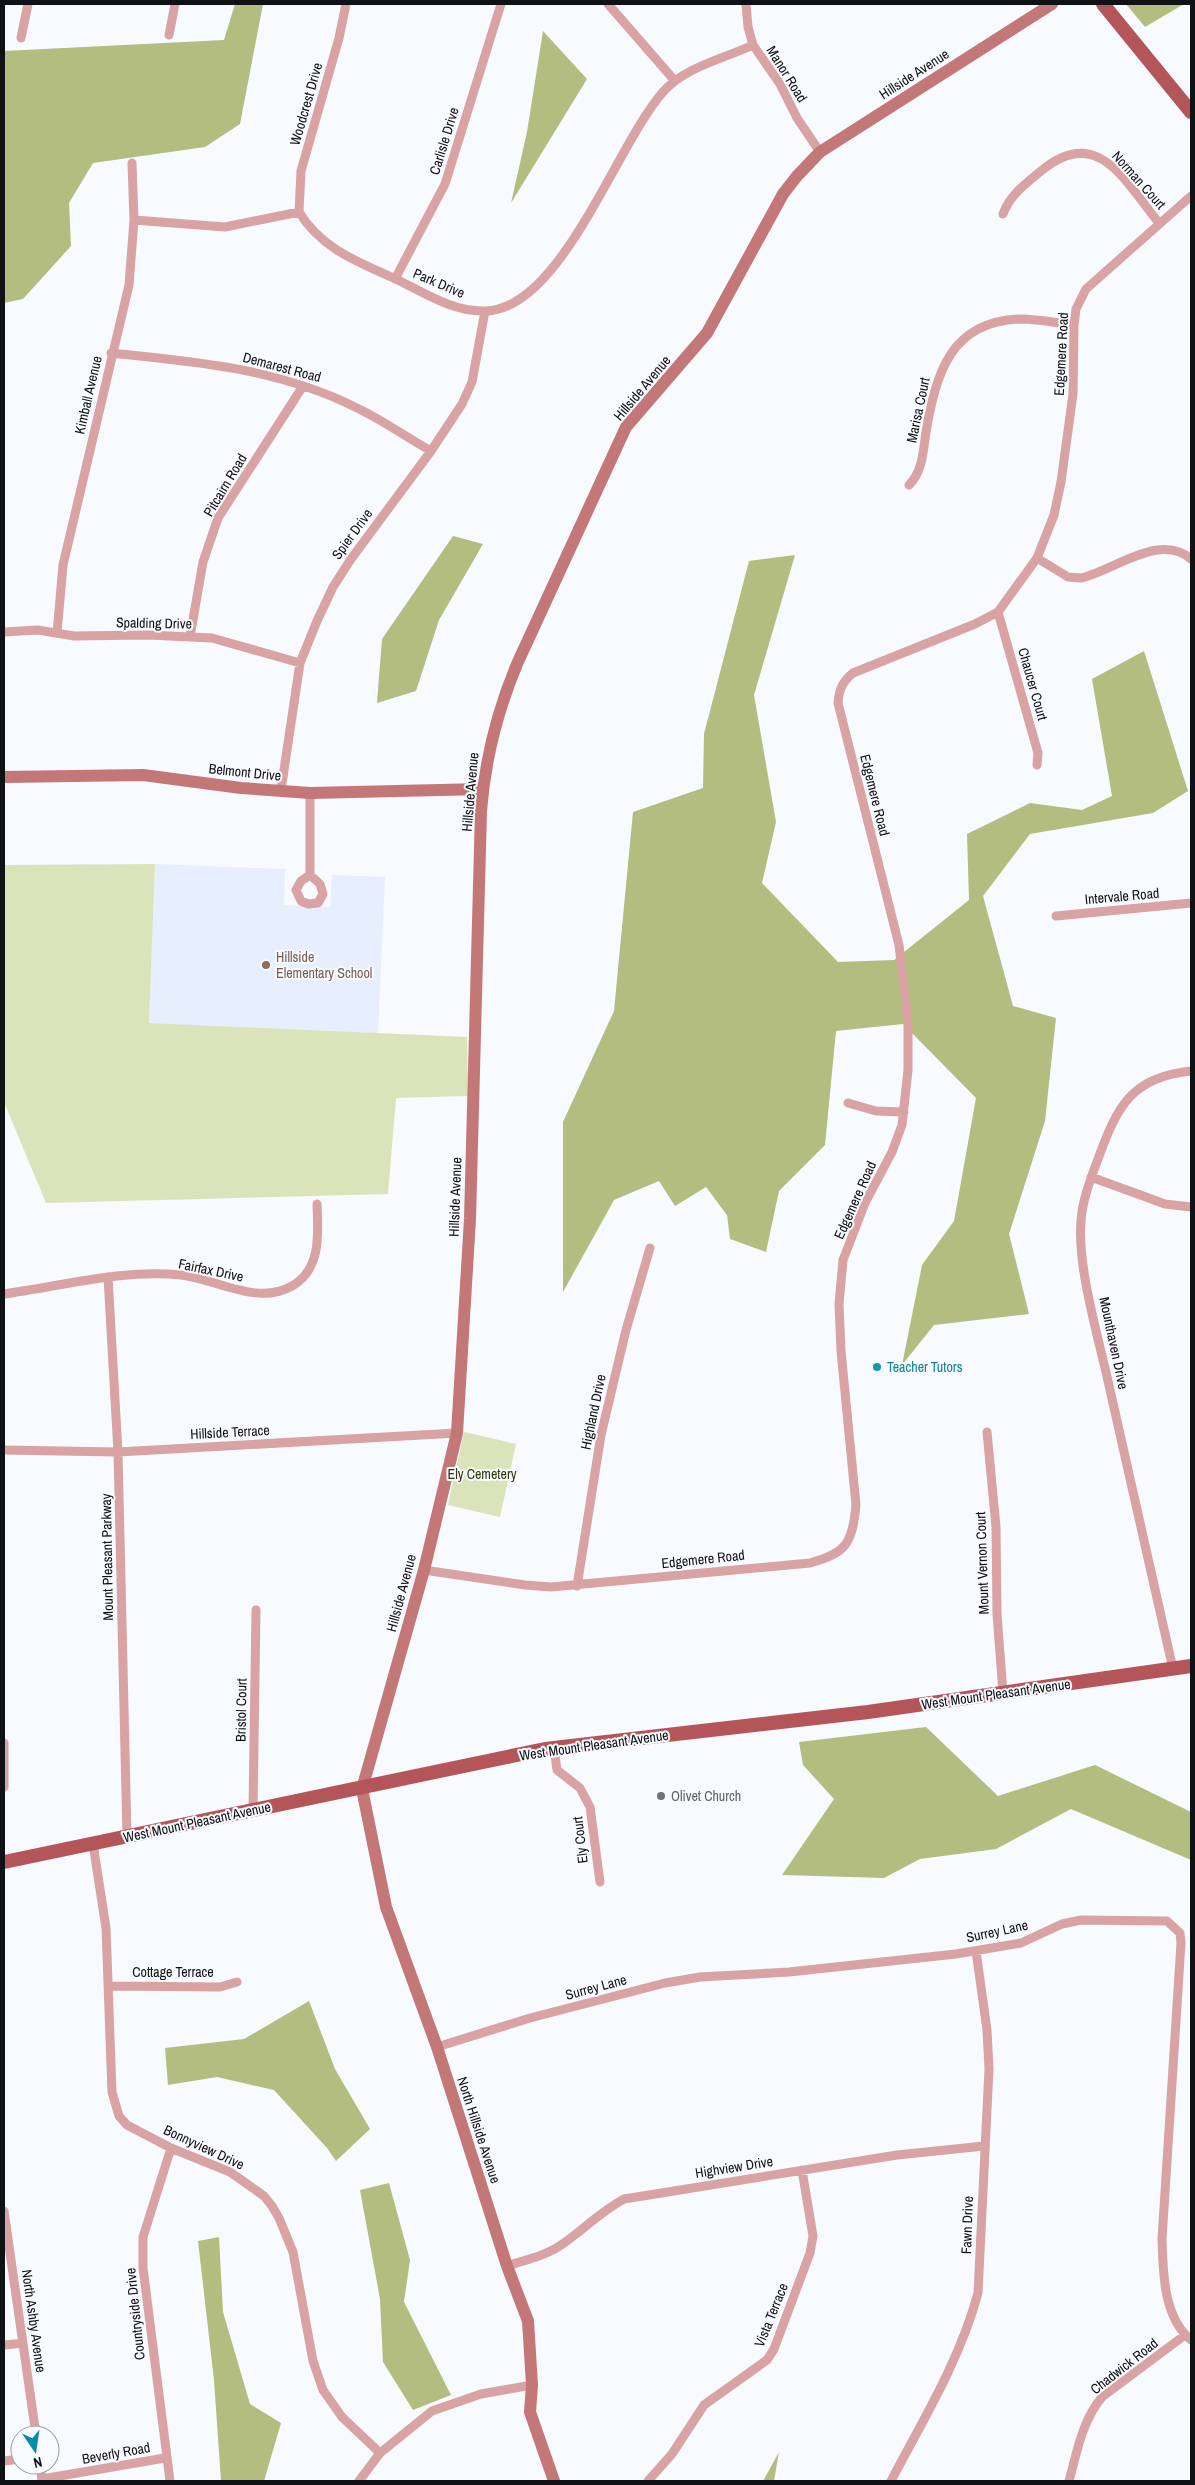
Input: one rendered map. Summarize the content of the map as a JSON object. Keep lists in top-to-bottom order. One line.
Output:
{"streets":{"main road":["West Mount Pleasant Avenue"],"street":["Manor Road","Hillside Avenue","Woodcrest Drive","Carlisle Drive","Norman Court","Park Drive","Edgemere Road","Demarest Road","Kimball Avenue","Marisa Court","Pitcairn Road","Spier Drive","Spalding Drive","Chaucer Court","Belmont Drive","Intervale Road","Fairfax Drive","Mounthaven Drive","Highland Drive","Hillside Terrace","Mount Pleasant Parkway","Mount Vernon Court","Bristol Court","Ely Court","Surrey Lane","Cottage Terrace","North Hillside Avenue","Bonnyview Drive","Highview Drive","Fawn Drive","Countryside Drive","Vista Terrace","North Ashby Avenue","Chadwick Road","Beverly Road"]},"crossings":[["Manor Road","Hillside Avenue"],["Manor Road","Park Drive"],["Hillside Avenue","Edgemere Road"],["Hillside Avenue","Belmont Drive"],["Hillside Avenue","Hillside Terrace"],["Hillside Avenue","West Mount Pleasant Avenue"],["Hillside Avenue","North Hillside Avenue"],["Woodcrest Drive","Park Drive"],["Carlisle Drive","Park Drive"],["Norman Court","Edgemere Road"],["Park Drive","Spier Drive"],["Edgemere Road","Marisa Court"],["Edgemere Road","Chaucer Court"],["Edgemere Road","Highland Drive"],["Demarest Road","Kimball Avenue"],["Demarest Road","Pitcairn Road"],["Demarest Road","Spier Drive"],["Kimball Avenue","Spalding Drive"],["Pitcairn Road","Spalding Drive"],["Spier Drive","Spalding Drive"],["Spier Drive","Belmont Drive"],["Fairfax Drive","Mount Pleasant Parkway"],["Mounthaven Drive","West Mount Pleasant Avenue"],["Hillside Terrace","Mount Pleasant Parkway"],["Mount Pleasant Parkway","West Mount Pleasant Avenue"],["Mount Vernon Court","West Mount Pleasant Avenue"],["West Mount Pleasant Avenue","Bristol Court"],["West Mount Pleasant Avenue","Ely Court"],["West Mount Pleasant Avenue","North Hillside Avenue"],["West Mount Pleasant Avenue","Bonnyview Drive"],["Surrey Lane","North Hillside Avenue"],["Surrey Lane","Fawn Drive"],["Surrey Lane","Chadwick Road"],["Cottage Terrace","Bonnyview Drive"],["North Hillside Avenue","Highview Drive"],["Bonnyview Drive","Countryside Drive"],["Highview Drive","Fawn Drive"],["Highview Drive","Vista Terrace"],["Countryside Drive","Beverly Road"]],"parks":["Ely Cemetery"],"places":["Hillside Elementary School","Teacher Tutors","Olivet Church"],"north":"bottom"}
